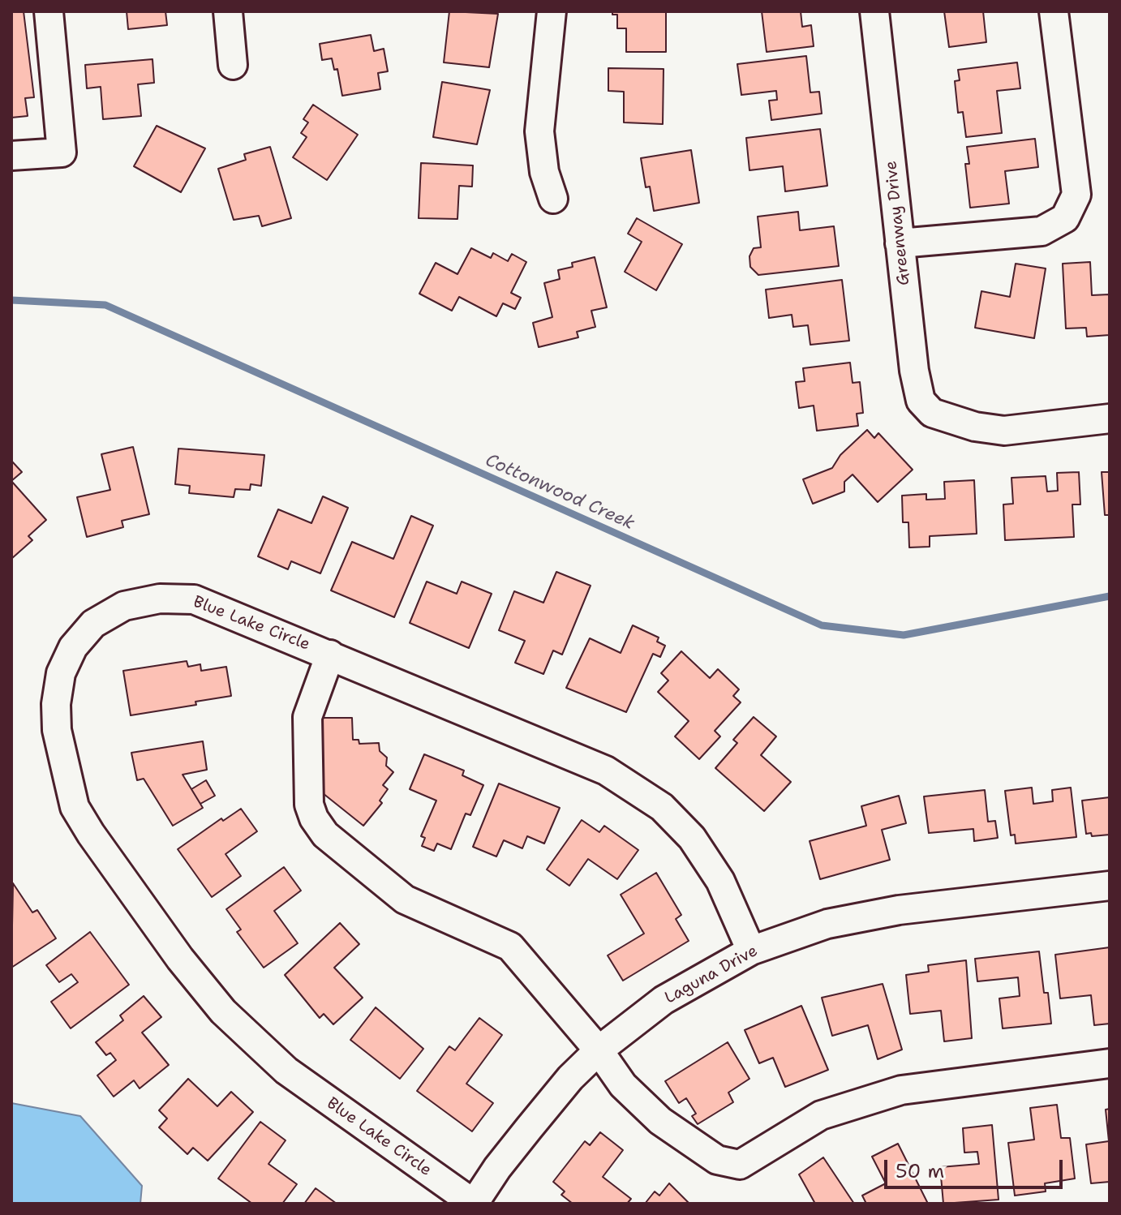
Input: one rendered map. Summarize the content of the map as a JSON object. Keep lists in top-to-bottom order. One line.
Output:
{"streets":{"street":["Greenway Drive","Blue Lake Circle","Laguna Drive"]},"crossings":[["Blue Lake Circle","Laguna Drive"]],"water":["Cottonwood Creek"],"scale_bar":"50 m"}
